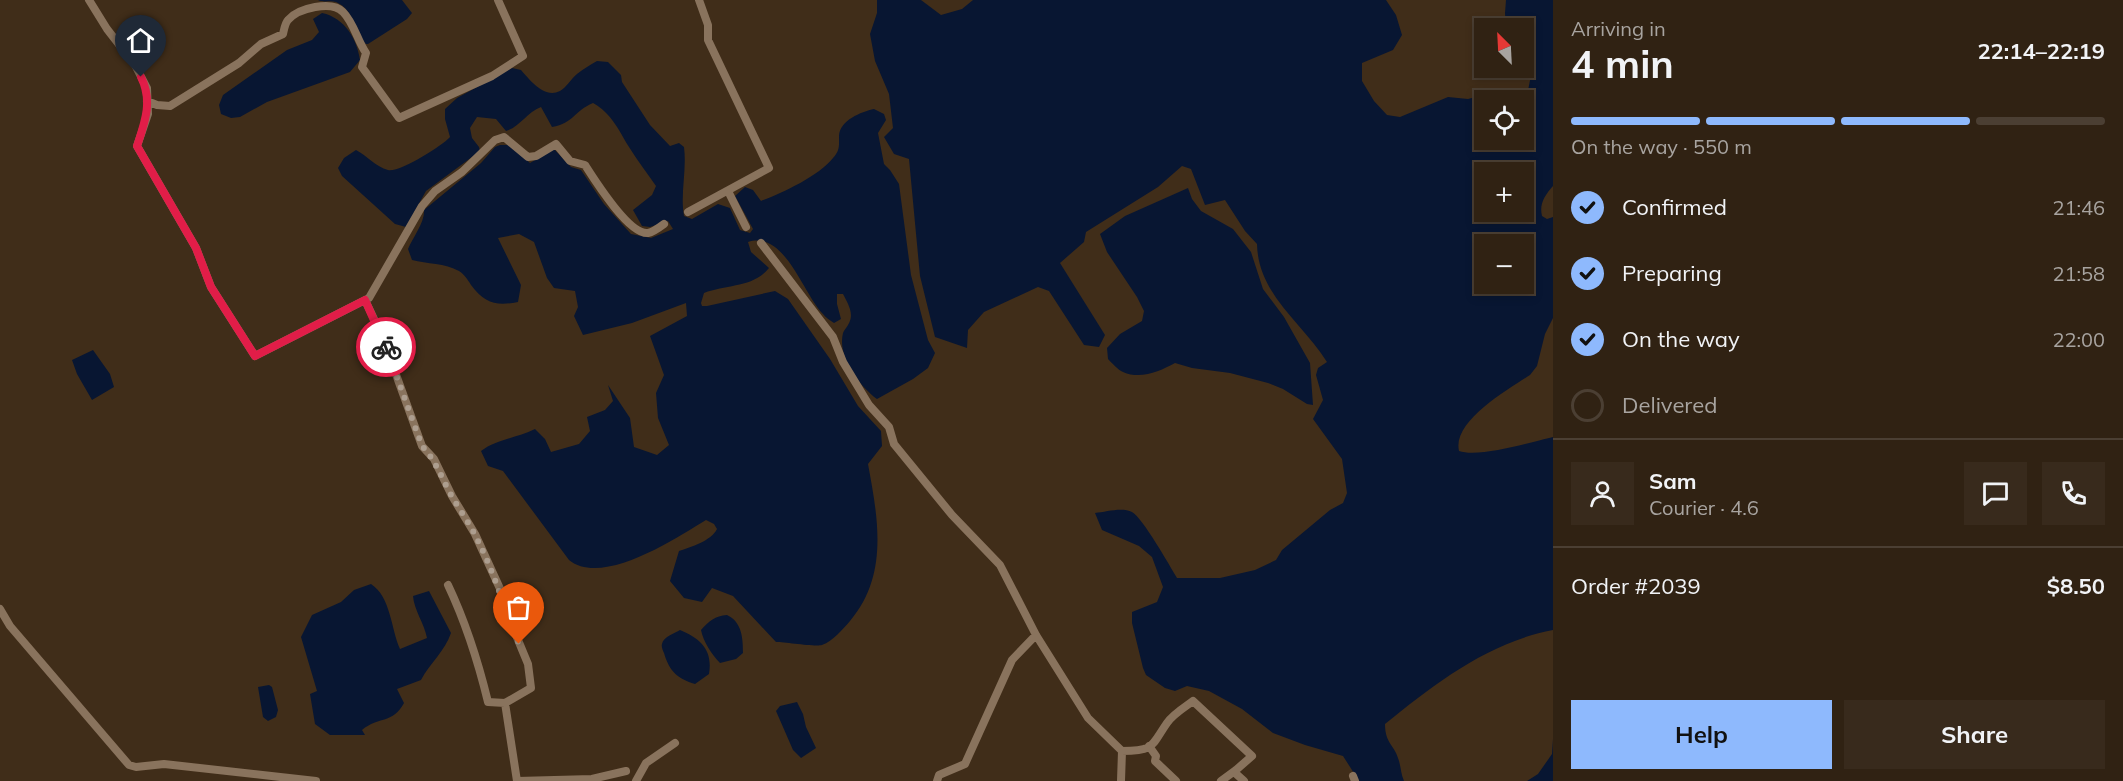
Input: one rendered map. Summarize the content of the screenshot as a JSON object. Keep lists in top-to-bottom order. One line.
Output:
{"north":"top left","page":{"heading":["4 min","Arriving in","22:14–22:19"],"panel":["Sam","Courier · 4.6","Order #2039","$8.50"],"map_buttons":["+","−"],"bar":"On the way · 550 m","list":[["Confirmed","21:46"],["Preparing","21:58"],["On the way","22:00"],"Delivered"],"buttons":["Help","Share"]}}
